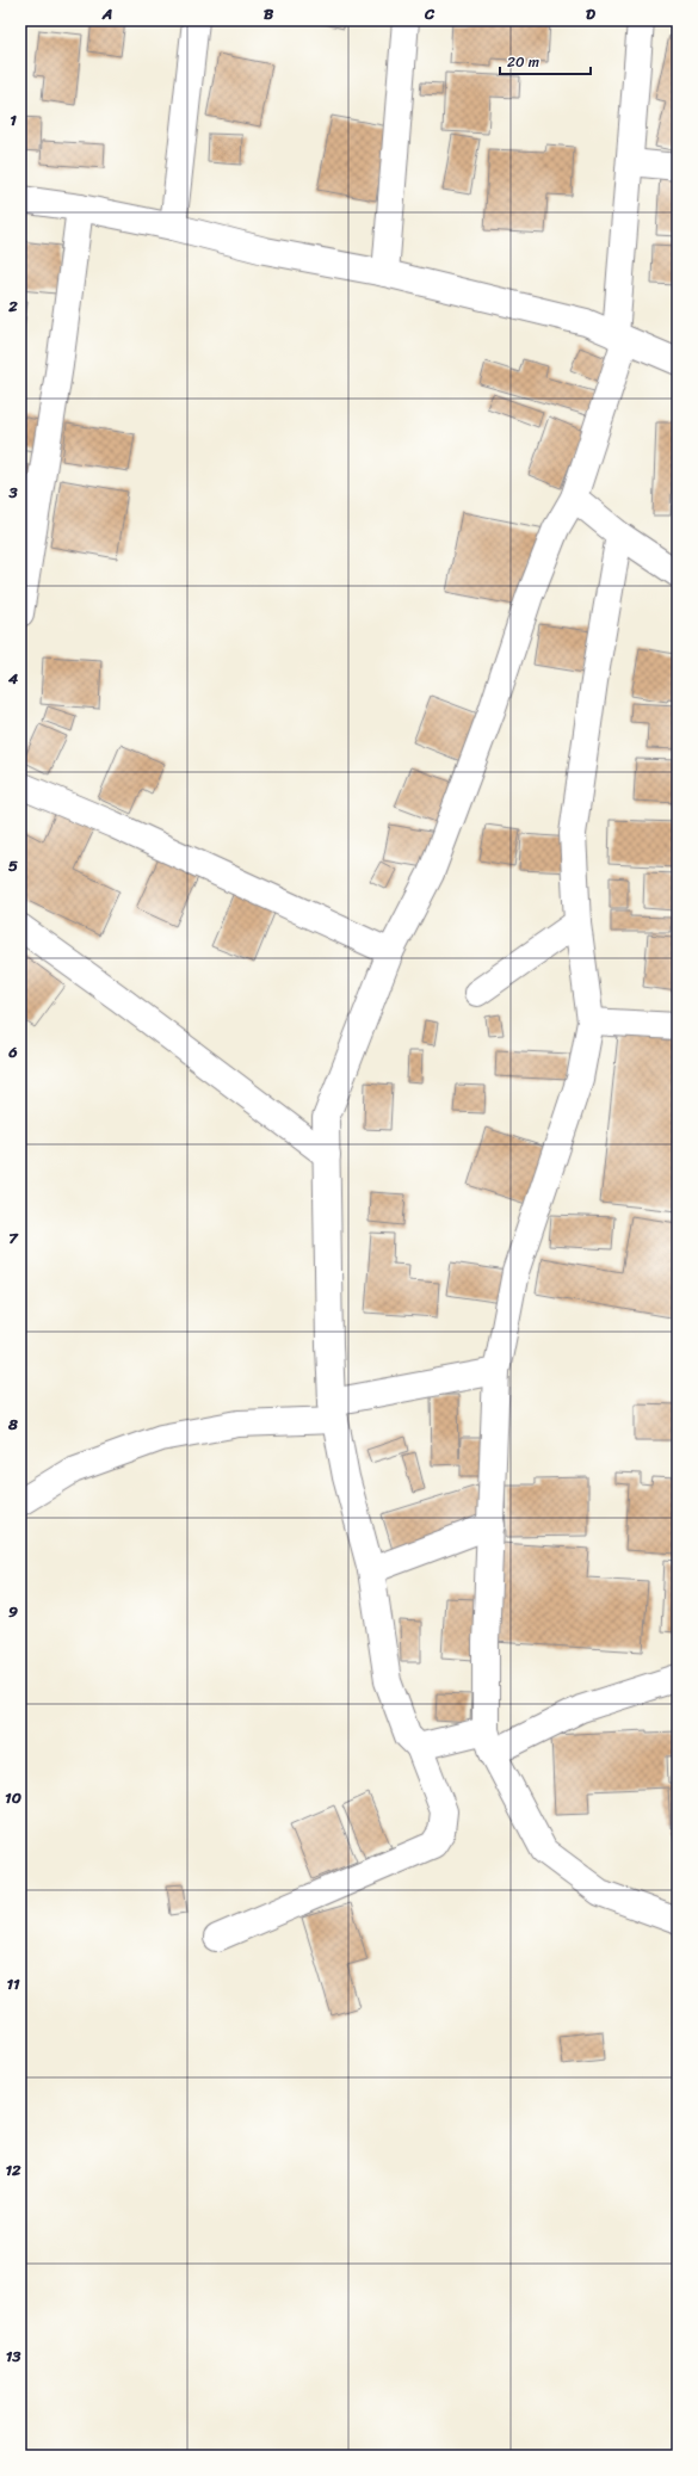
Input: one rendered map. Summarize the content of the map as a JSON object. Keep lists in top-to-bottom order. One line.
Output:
{"scale_bar":"20 m","grid":{"columns":["A","B","C","D"],"rows":["1","2","3","4","5","6","7","8","9","10","11","12","13"]}}
